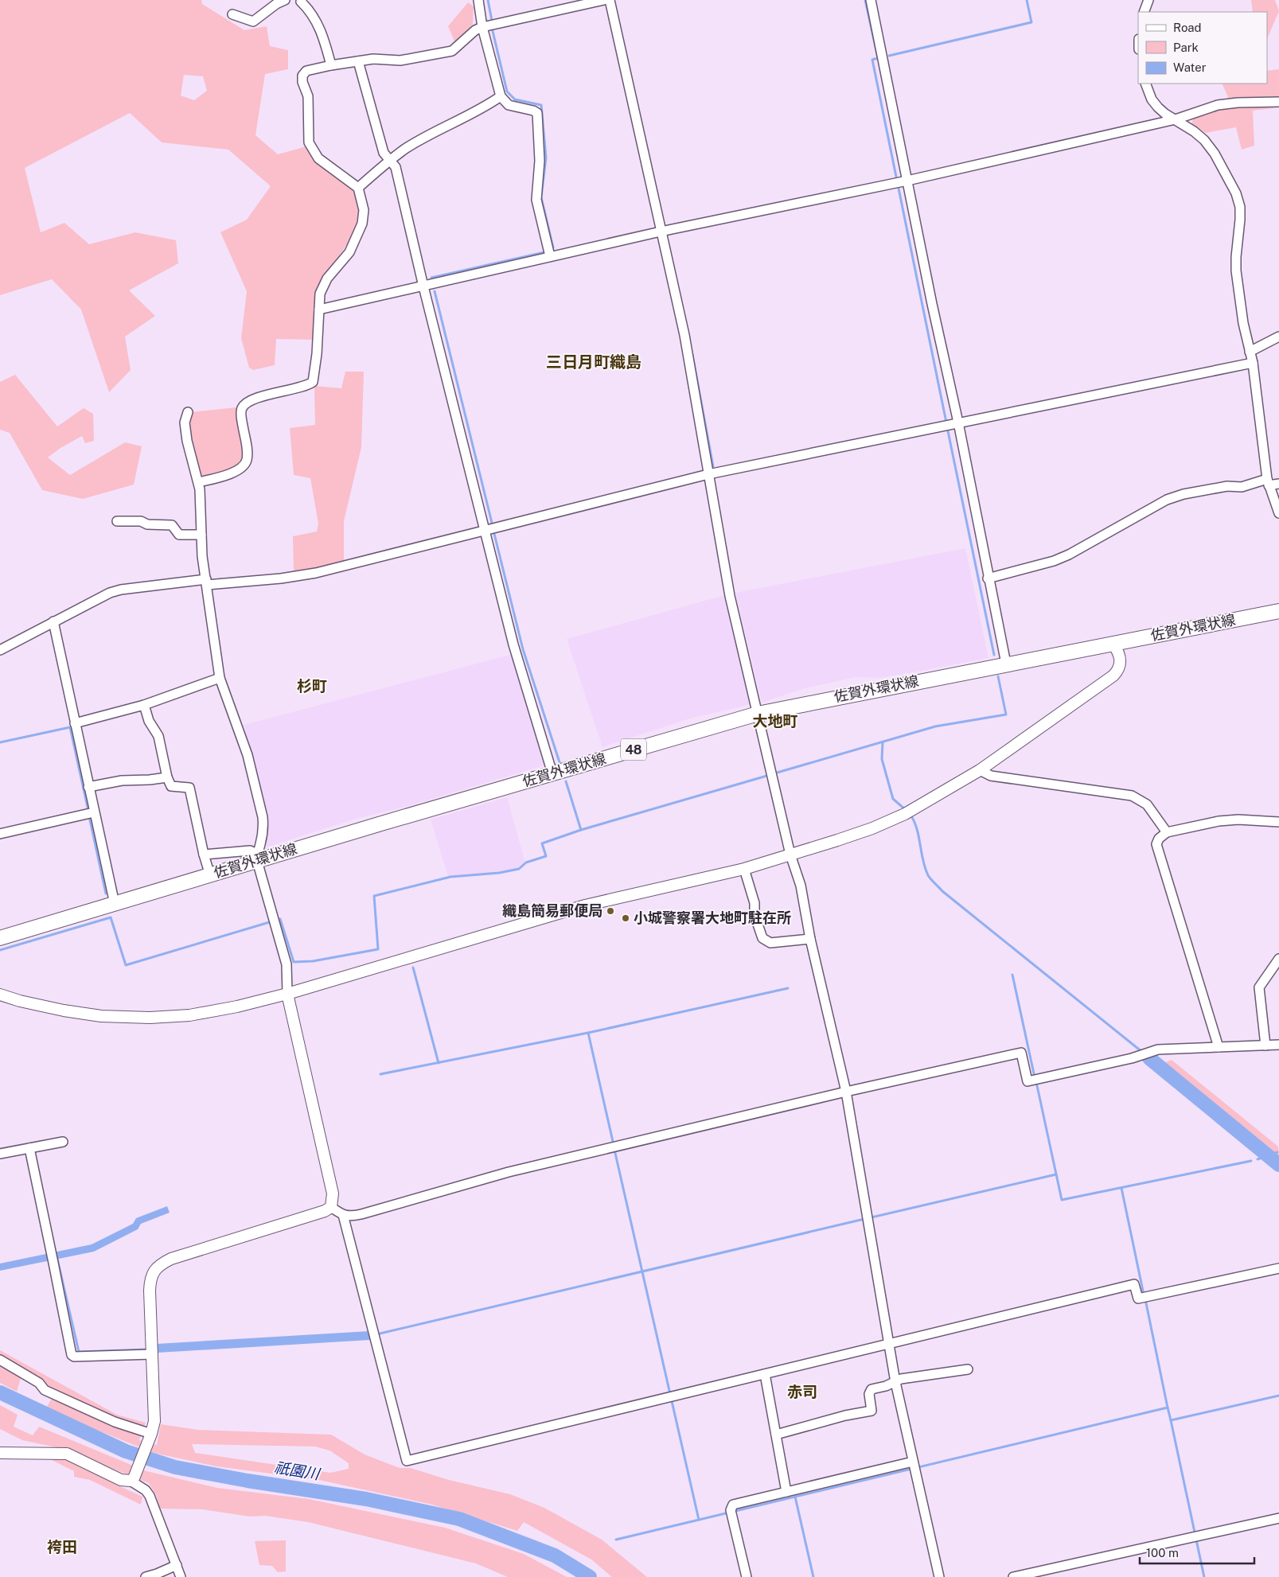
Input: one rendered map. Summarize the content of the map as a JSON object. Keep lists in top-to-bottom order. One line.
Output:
{"streets":{"main road":["佐賀外環状線","48"]},"districts":["三日月町織島","杉町","大地町","赤司","袴田"],"water":["祇園川"],"places":["織島簡易郵便局","小城警察署大地町駐在所"],"legend":["Road","Park","Water"],"scale_bar":"100 m"}
